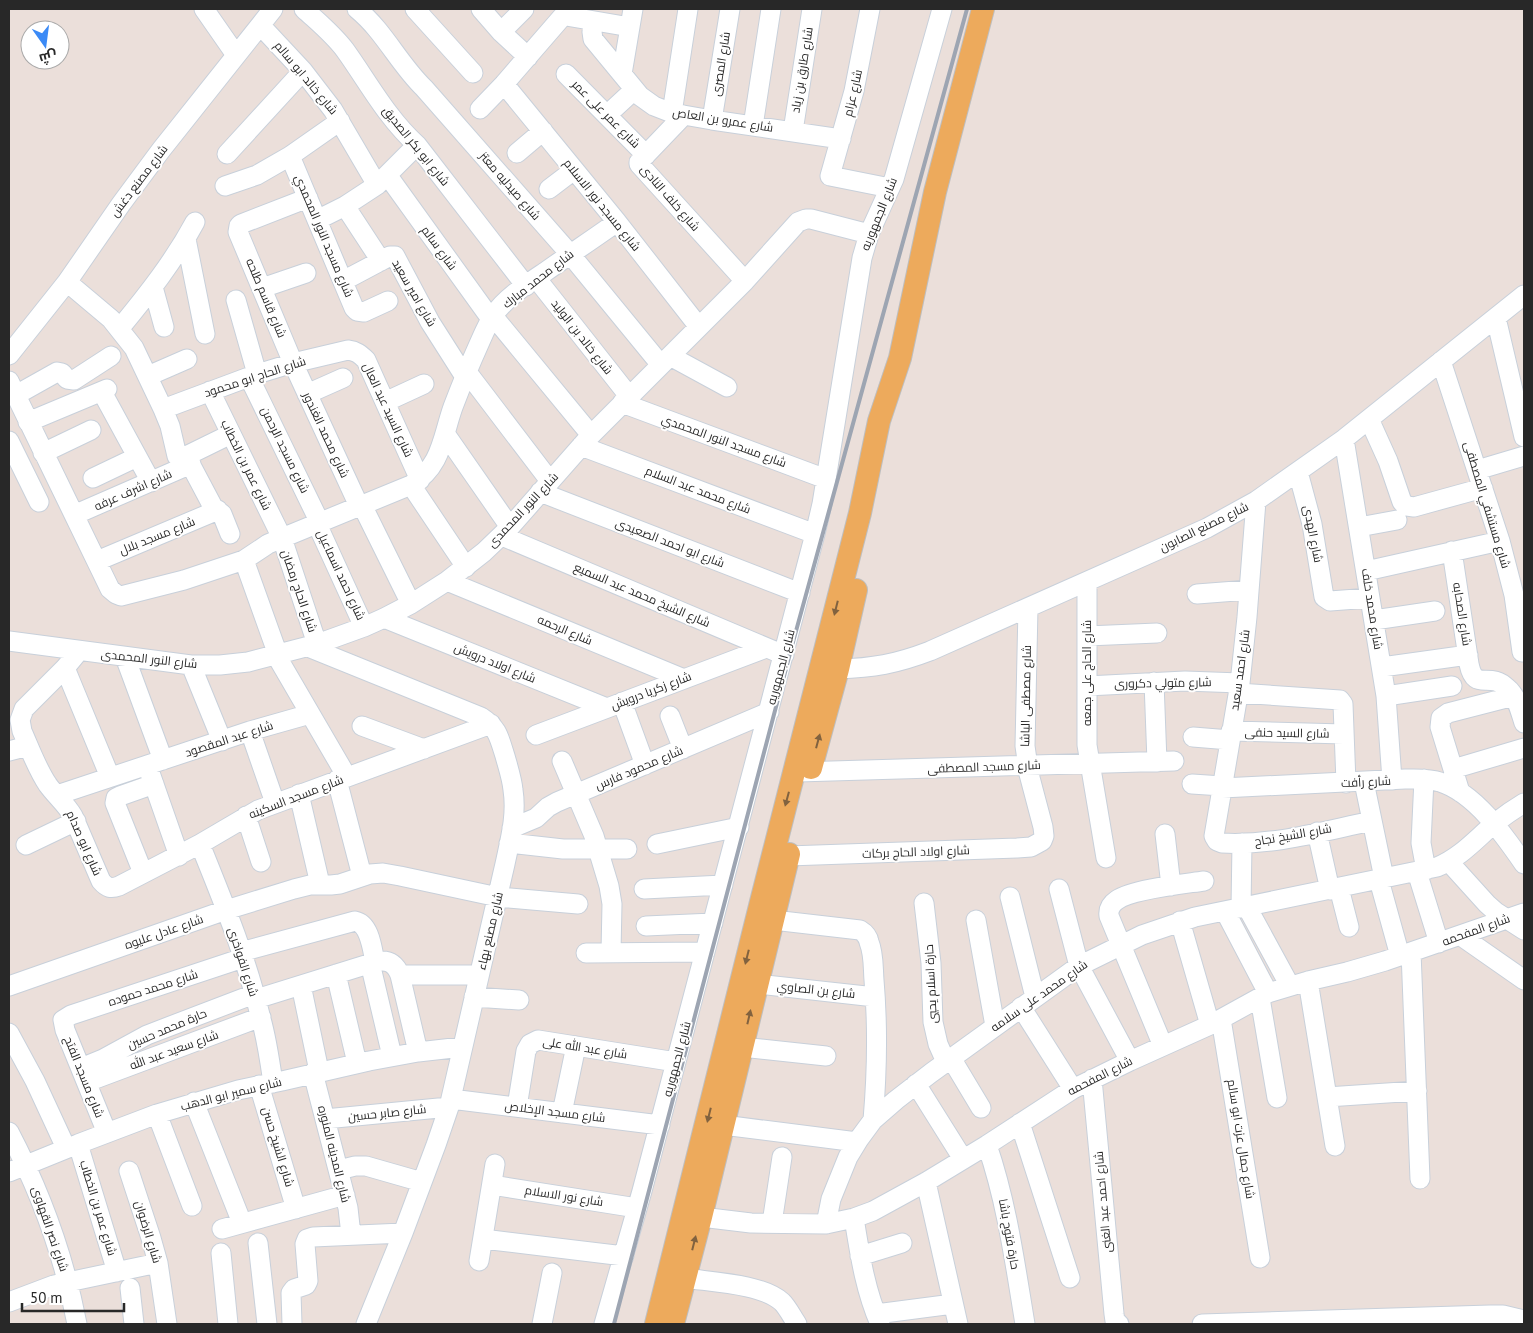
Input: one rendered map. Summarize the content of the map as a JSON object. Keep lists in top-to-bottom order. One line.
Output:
{"streets":{"street":["شارع المصرى","شارع طارق بن زياد","شارع خالد ابو سالم","شارع عزام","شارع عمر على عمر","شارع عمرو بن العاص","شارع ابو بكر الصديق","شارع مصنع دغش","شارع صيدليه معتز","شارع خلف النادى","شارع مسجد نور الاسلام","شارع الجمهوريه","شارع مسجد النور المحمدي","شارع سالم","شارع محمد مبارك","شارع امير سعيد","شارع قاسم طلحه","شارع خالد بن الوليد","شارع الحاج ابو محمود","شارع السيد عبد العال","شارع محمد الغندور","شارع مسجد الرحمن","شارع عمر بن الخطاب","شارع اشرف عرفه","شارع محمد عبد السلام","شارع مستشفي المصطفى","شارع النور المحمدى","شارع مصنع الصابون","شارع الهدى","شارع مسجد بلال","شارع ابو احمد الصعيدى","شارع احمد اسماعيل","شارع الحاج رمضان","شارع الشيخ محمد عبد السميع","شارع محمد خلف","شارع الصحابه","شارع الرحمه","شارع اولاد درويش","شارع احمد سعيد","شارع الحاج على جمعه","شارع متولي دكرورى","شارع زكريا درويش","شارع مصطفى الباشا","شارع السيد حنفى","شارع عبد المقصود","شارع مسجد المصطفى","شارع محمود فارس","شارع رأفت","شارع مسجد السكينه","شارع الشيخ نجاح","شارع ابو صدام","شارع اولاد الحاج بركات","شارع المفحمه","شارع مصنع بهاء","شارع عادل عليوه","شارع الفواخرى","حارة اسلام يحيي","شارع محمد حموده","شارع بن الصاوي","شارع محمد على سلامه","حارة محمد حسين","شارع عبد الله على","شارع سعيد عبد الله","شارع مسجد الفتح","شارع سمير ابو الدهب","شارع مسجد الإخلاص","شارع صابر حسين","شارع جمال عزت ابو سالم","شارع الشيخ حسن","شارع المدينه المنوره","شارع نور الاسلام","شارع احمد عبد الغنى","شارع نصر القهاوى","شارع الرضوان","حارة فتوح باشا"]},"crossings":[["شارع المصرى","شارع عمرو بن العاص"],["شارع طارق بن زياد","شارع عمرو بن العاص"],["شارع خالد ابو سالم","شارع مصنع دغش"],["شارع خالد ابو سالم","شارع سالم"],["شارع عزام","شارع عمرو بن العاص"],["شارع عزام","شارع الجمهوريه"],["شارع عمر على عمر","شارع خلف النادى"],["شارع عمرو بن العاص","شارع خلف النادى"],["شارع ابو بكر الصديق","شارع محمد مبارك"],["شارع ابو بكر الصديق","شارع خالد بن الوليد"],["شارع صيدليه معتز","شارع محمد مبارك"],["شارع صيدليه معتز","شارع النور المحمدى"],["شارع خلف النادى","شارع النور المحمدى"],["شارع مسجد نور الاسلام","شارع محمد مبارك"],["شارع مسجد نور الاسلام","شارع النور المحمدى"],["شارع الجمهوريه","شارع مسجد النور المحمدي"],["شارع الجمهوريه","شارع محمد عبد السلام"],["شارع الجمهوريه","شارع النور المحمدى"],["شارع الجمهوريه","شارع ابو احمد الصعيدى"],["شارع الجمهوريه","شارع الشيخ محمد عبد السميع"],["شارع الجمهوريه","شارع محمود فارس"],["شارع الجمهوريه","شارع عبد الله على"],["شارع الجمهوريه","شارع مسجد الإخلاص"],["شارع الجمهوريه","شارع نور الاسلام"],["شارع مسجد النور المحمدي","شارع امير سعيد"],["شارع مسجد النور المحمدي","شارع قاسم طلحه"],["شارع مسجد النور المحمدي","شارع خالد بن الوليد"],["شارع مسجد النور المحمدي","شارع النور المحمدى"],["شارع سالم","شارع محمد مبارك"],["شارع سالم","شارع محمد عبد السلام"],["شارع سالم","شارع النور المحمدى"],["شارع محمد مبارك","شارع امير سعيد"],["شارع محمد مبارك","شارع خالد بن الوليد"],["شارع محمد مبارك","شارع السيد عبد العال"],["شارع قاسم طلحه","شارع الحاج ابو محمود"],["شارع قاسم طلحه","شارع محمد الغندور"],["شارع خالد بن الوليد","شارع النور المحمدى"],["شارع الحاج ابو محمود","شارع السيد عبد العال"],["شارع الحاج ابو محمود","شارع محمد الغندور"],["شارع الحاج ابو محمود","شارع مسجد الرحمن"],["شارع الحاج ابو محمود","شارع عمر بن الخطاب"],["شارع السيد عبد العال","شارع النور المحمدى"],["شارع محمد الغندور","شارع النور المحمدى"],["شارع مسجد الرحمن","شارع احمد اسماعيل"],["شارع عمر بن الخطاب","شارع اشرف عرفه"],["شارع عمر بن الخطاب","شارع الحاج رمضان"],["شارع عمر بن الخطاب","شارع سمير ابو الدهب"],["شارع محمد عبد السلام","شارع النور المحمدى"],["شارع مستشفي المصطفى","شارع مصنع الصابون"],["شارع النور المحمدى","شارع ابو احمد الصعيدى"],["شارع النور المحمدى","شارع احمد اسماعيل"],["شارع النور المحمدى","شارع الحاج رمضان"],["شارع النور المحمدى","شارع الشيخ محمد عبد السميع"],["شارع النور المحمدى","شارع الرحمه"],["شارع النور المحمدى","شارع اولاد درويش"],["شارع النور المحمدى","شارع ابو صدام"],["شارع مصنع الصابون","شارع الهدى"],["شارع مصنع الصابون","شارع محمد خلف"],["شارع مصنع الصابون","شارع احمد سعيد"],["شارع مصنع الصابون","شارع الحاج على جمعه"],["شارع مصنع الصابون","شارع مصطفى الباشا"],["شارع الهدى","شارع محمد خلف"],["شارع الشيخ محمد عبد السميع","شارع زكريا درويش"],["شارع محمد خلف","شارع رأفت"],["شارع الرحمه","شارع زكريا درويش"],["شارع اولاد درويش","شارع زكريا درويش"],["شارع احمد سعيد","شارع متولي دكرورى"],["شارع احمد سعيد","شارع السيد حنفى"],["شارع احمد سعيد","شارع رأفت"],["شارع احمد سعيد","شارع الشيخ نجاح"],["شارع الحاج على جمعه","شارع متولي دكرورى"],["شارع الحاج على جمعه","شارع مسجد المصطفى"],["شارع متولي دكرورى","شارع السيد حنفى"],["شارع متولي دكرورى","شارع مسجد المصطفى"],["شارع مصطفى الباشا","شارع مسجد المصطفى"],["شارع مصطفى الباشا","شارع اولاد الحاج بركات"],["شارع عبد المقصود","شارع ابو صدام"],["شارع محمود فارس","شارع مصنع بهاء"],["شارع رأفت","شارع محمد على سلامه"],["شارع مسجد السكينه","شارع ابو صدام"],["شارع مسجد السكينه","شارع مصنع بهاء"],["شارع مسجد السكينه","شارع الفواخرى"],["شارع المفحمه","شارع محمد على سلامه"],["شارع المفحمه","شارع جمال عزت ابو سالم"],["شارع المفحمه","شارع احمد عبد الغنى"],["شارع المفحمه","حارة فتوح باشا"],["شارع مصنع بهاء","شارع عادل عليوه"],["شارع مصنع بهاء","شارع سمير ابو الدهب"],["شارع مصنع بهاء","شارع مسجد الإخلاص"],["شارع مصنع بهاء","شارع صابر حسين"],["شارع عادل عليوه","شارع الفواخرى"],["شارع الفواخرى","شارع محمد حموده"],["شارع الفواخرى","حارة محمد حسين"],["شارع الفواخرى","شارع سعيد عبد الله"],["شارع الفواخرى","شارع سمير ابو الدهب"],["شارع الفواخرى","شارع الشيخ حسن"],["حارة اسلام يحيي","شارع محمد على سلامه"],["شارع محمد حموده","حارة محمد حسين"],["شارع محمد حموده","شارع مسجد الفتح"],["شارع محمد على سلامه","شارع جمال عزت ابو سالم"],["حارة محمد حسين","شارع سعيد عبد الله"],["حارة محمد حسين","شارع مسجد الفتح"],["حارة محمد حسين","شارع المدينه المنوره"],["شارع عبد الله على","شارع مسجد الإخلاص"],["شارع سعيد عبد الله","شارع مسجد الفتح"],["شارع مسجد الفتح","شارع سمير ابو الدهب"],["شارع سمير ابو الدهب","شارع الشيخ حسن"],["شارع سمير ابو الدهب","شارع المدينه المنوره"],["شارع سمير ابو الدهب","شارع نصر القهاوى"],["شارع مسجد الإخلاص","شارع صابر حسين"],["شارع صابر حسين","شارع المدينه المنوره"]],"scale_bar":"50 m","north":"bottom"}
